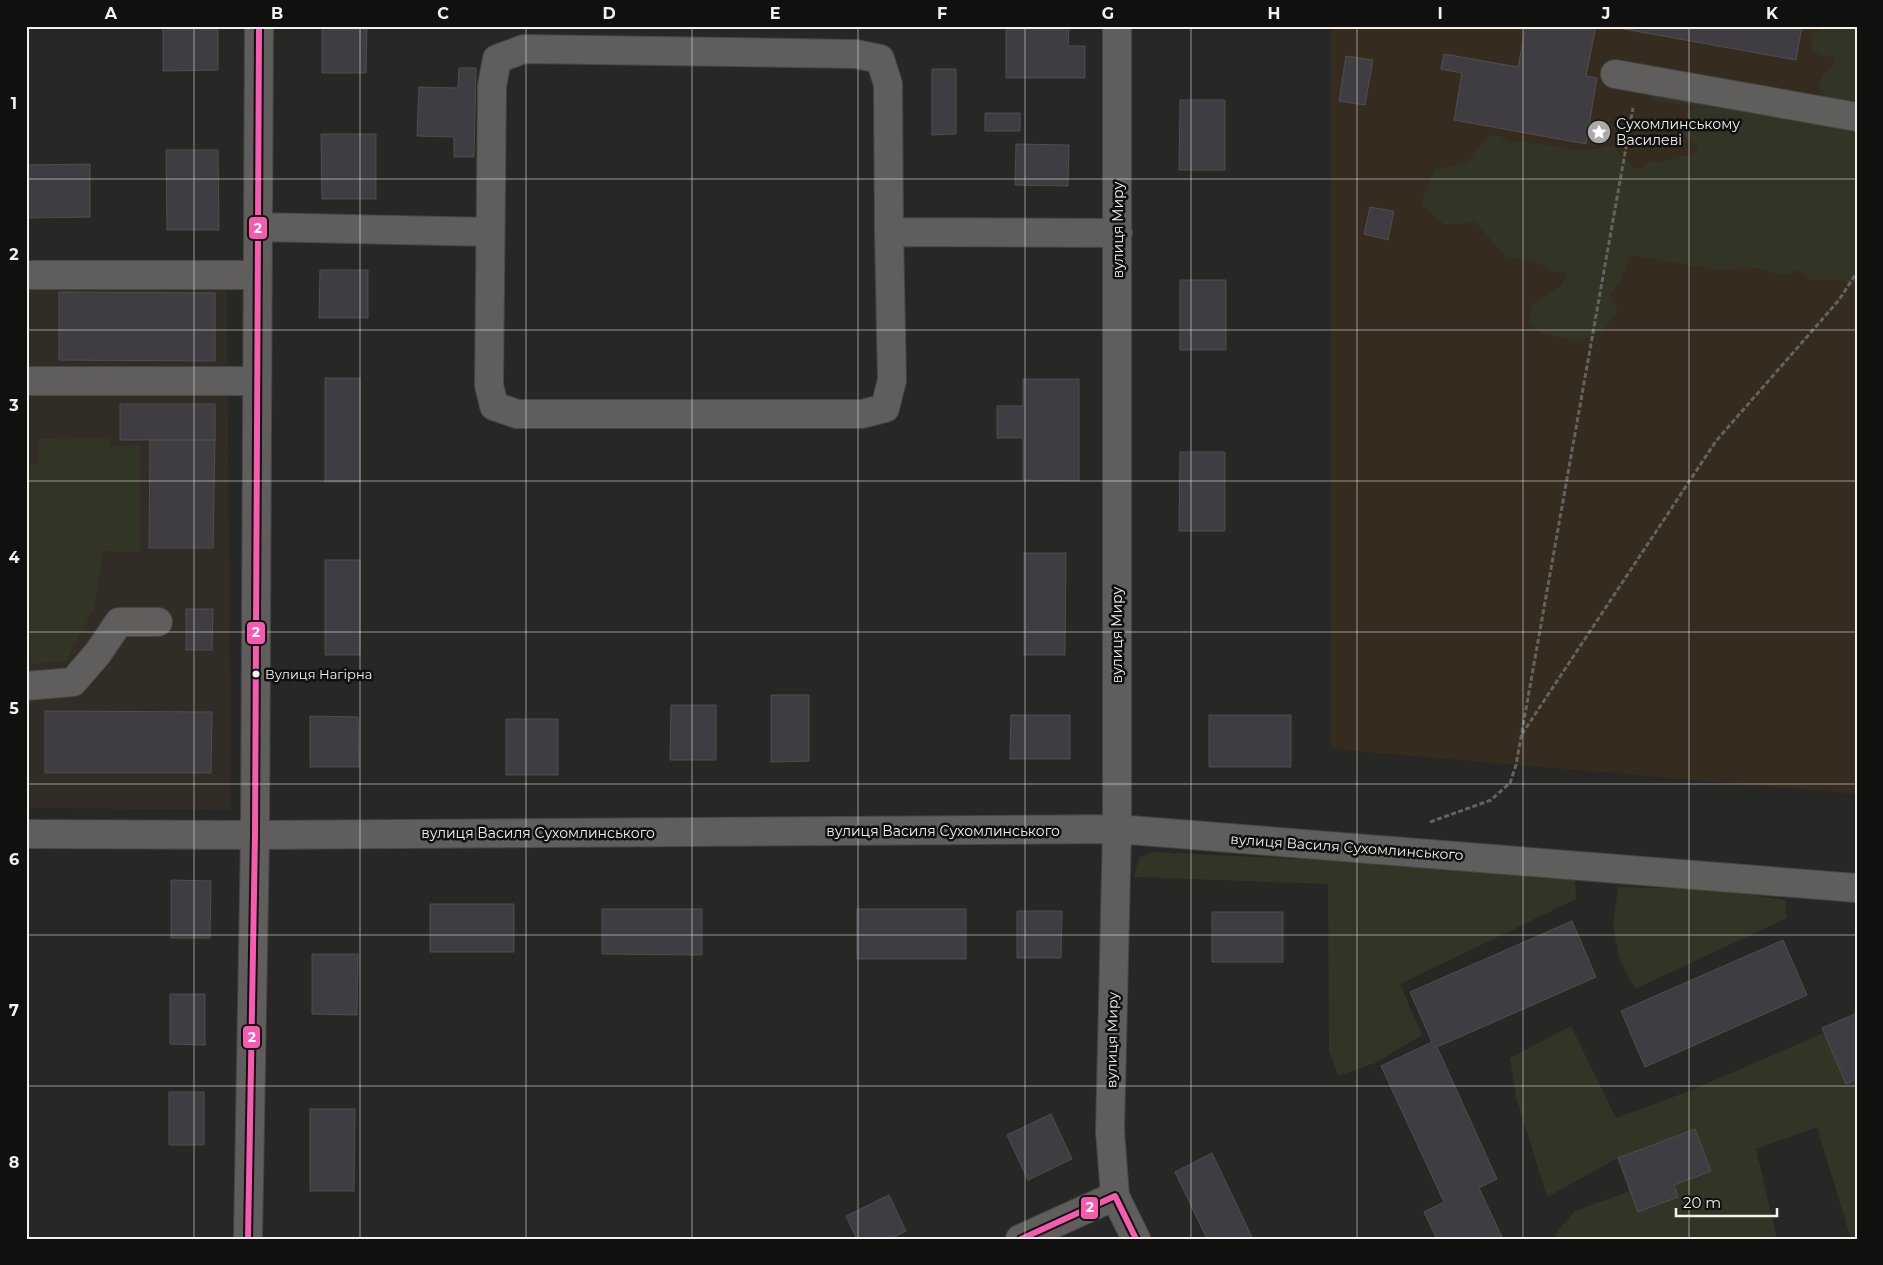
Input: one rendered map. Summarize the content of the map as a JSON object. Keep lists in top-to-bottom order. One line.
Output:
{"streets":{"street":["вулиця Миру","вулиця Василя Сухомлинського"]},"crossings":[["вулиця Миру","вулиця Василя Сухомлинського"]],"places":{"place":["Сухомлинському Василеві"],"other":["Вулиця Нагірна"]},"lines":["transit line 2"],"scale_bar":"20 m","grid":{"columns":["A","B","C","D","E","F","G","H","I","J","K"],"rows":["1","2","3","4","5","6","7","8"]}}
